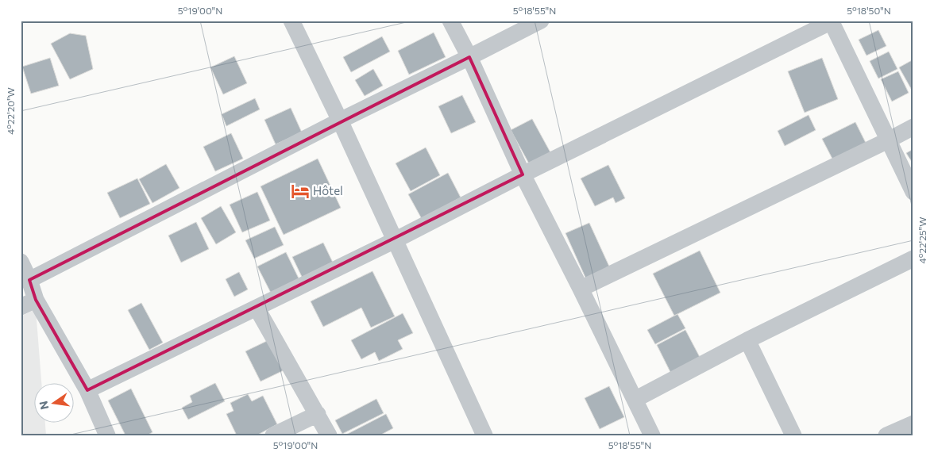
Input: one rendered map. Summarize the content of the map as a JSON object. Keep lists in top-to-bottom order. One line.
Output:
{"places":{"hotel":["Hôtel"]},"north":"left","coordinates":["5°19'00\"N","5°18'55\"N","5°18'50\"N","4°22'20\"W","4°22'25\"W"]}
